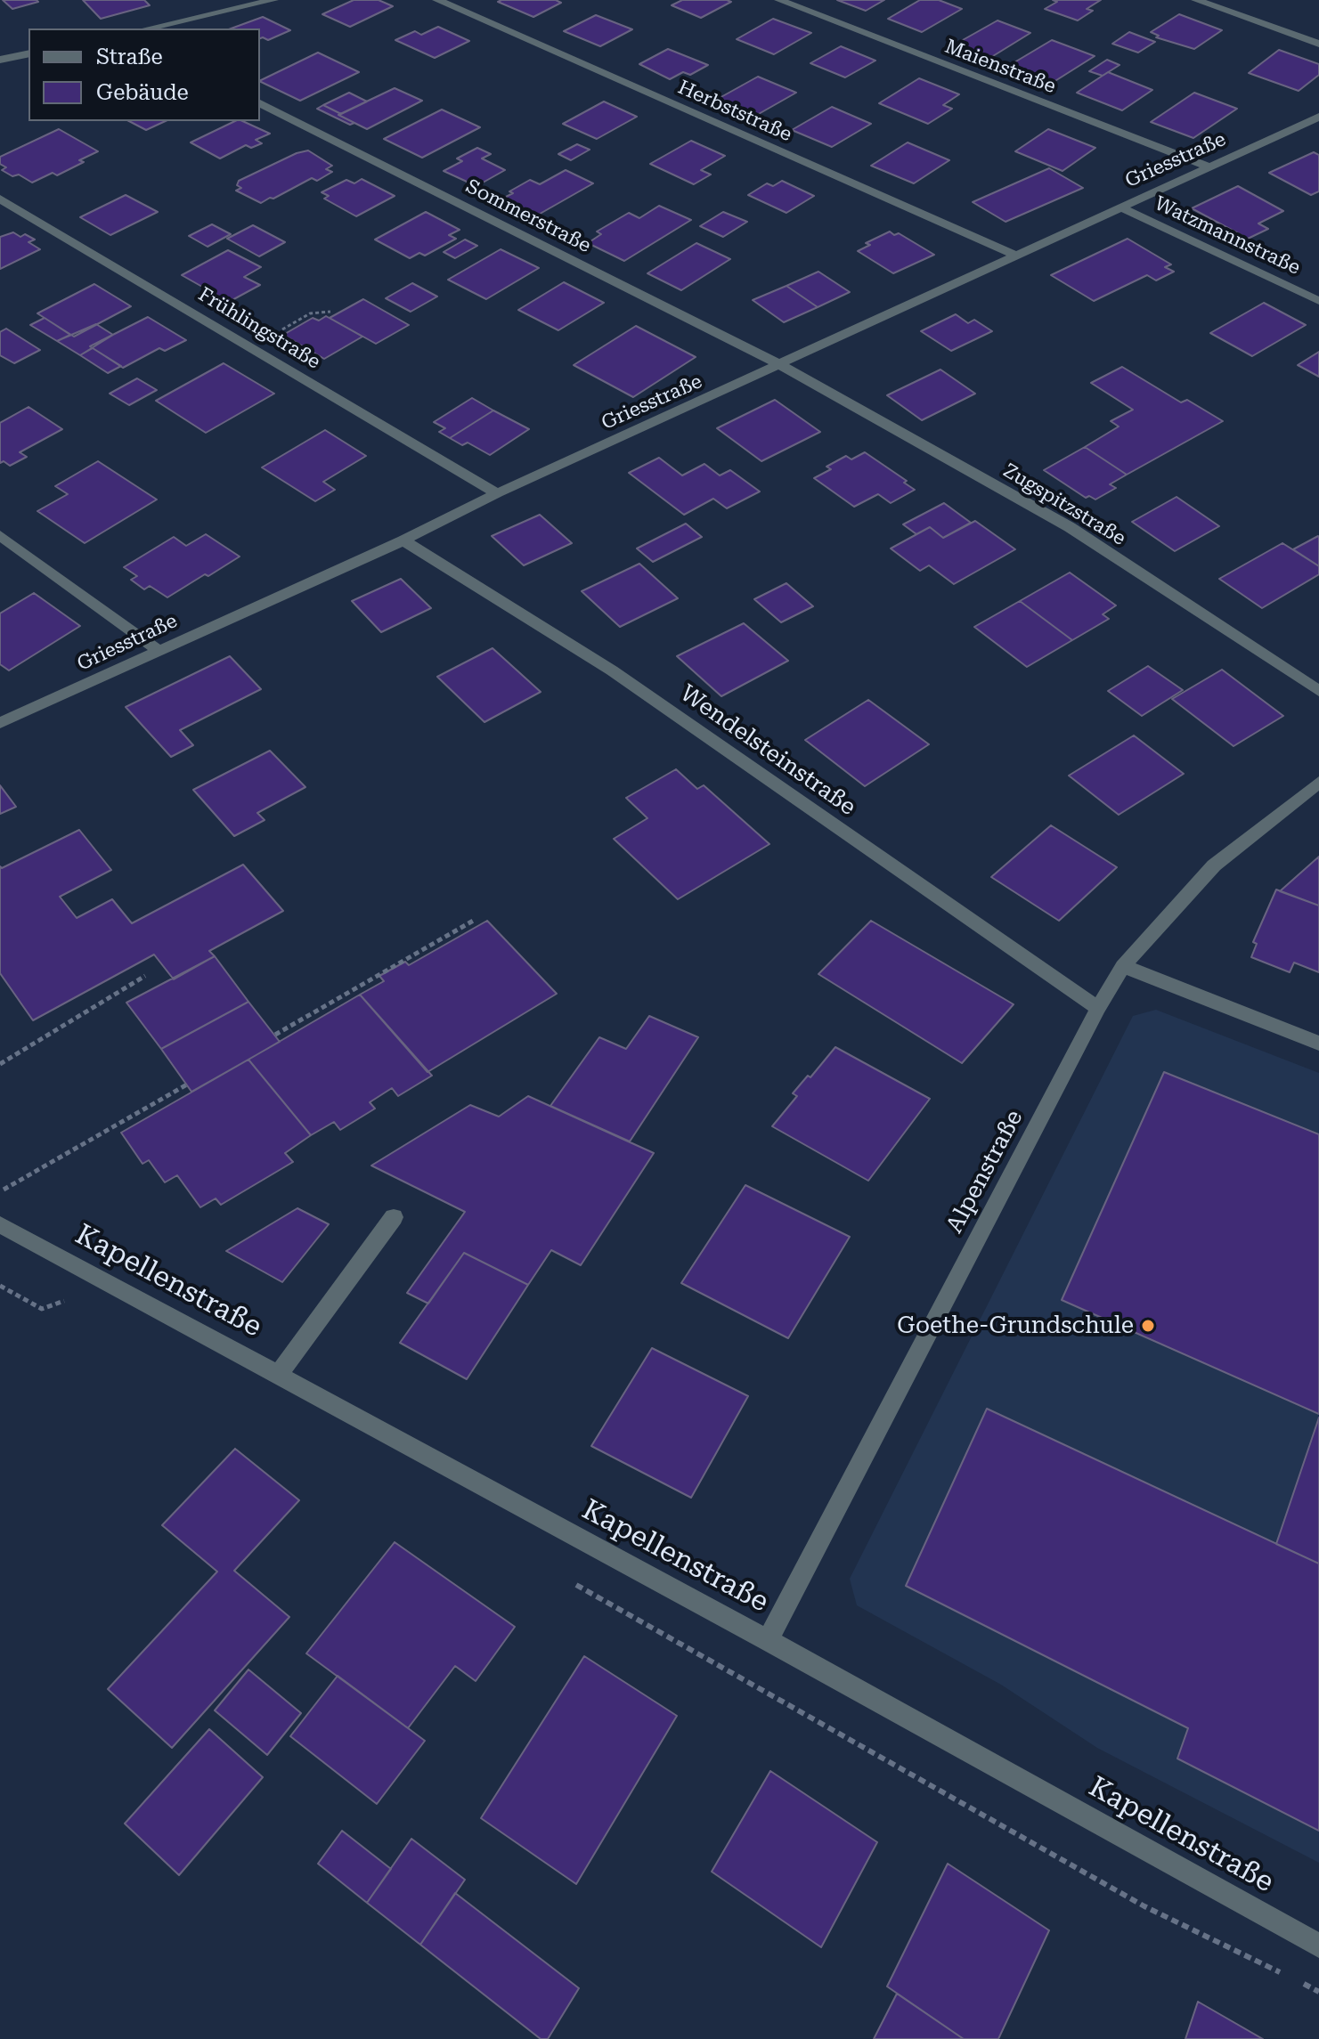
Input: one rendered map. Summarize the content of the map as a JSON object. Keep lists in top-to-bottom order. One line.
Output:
{"streets":{"street":["Maienstraße","Herbststraße","Griesstraße","Sommerstraße","Watzmannstraße","Frühlingstraße","Zugspitzstraße","Wendelsteinstraße","Alpenstraße","Kapellenstraße"]},"crossings":[["Maienstraße","Griesstraße"],["Herbststraße","Griesstraße"],["Griesstraße","Sommerstraße"],["Griesstraße","Watzmannstraße"],["Griesstraße","Frühlingstraße"],["Griesstraße","Zugspitzstraße"],["Griesstraße","Wendelsteinstraße"],["Sommerstraße","Zugspitzstraße"],["Wendelsteinstraße","Alpenstraße"],["Alpenstraße","Kapellenstraße"]],"places":["Goethe-Grundschule"],"legend":["Straße","Gebäude"]}
